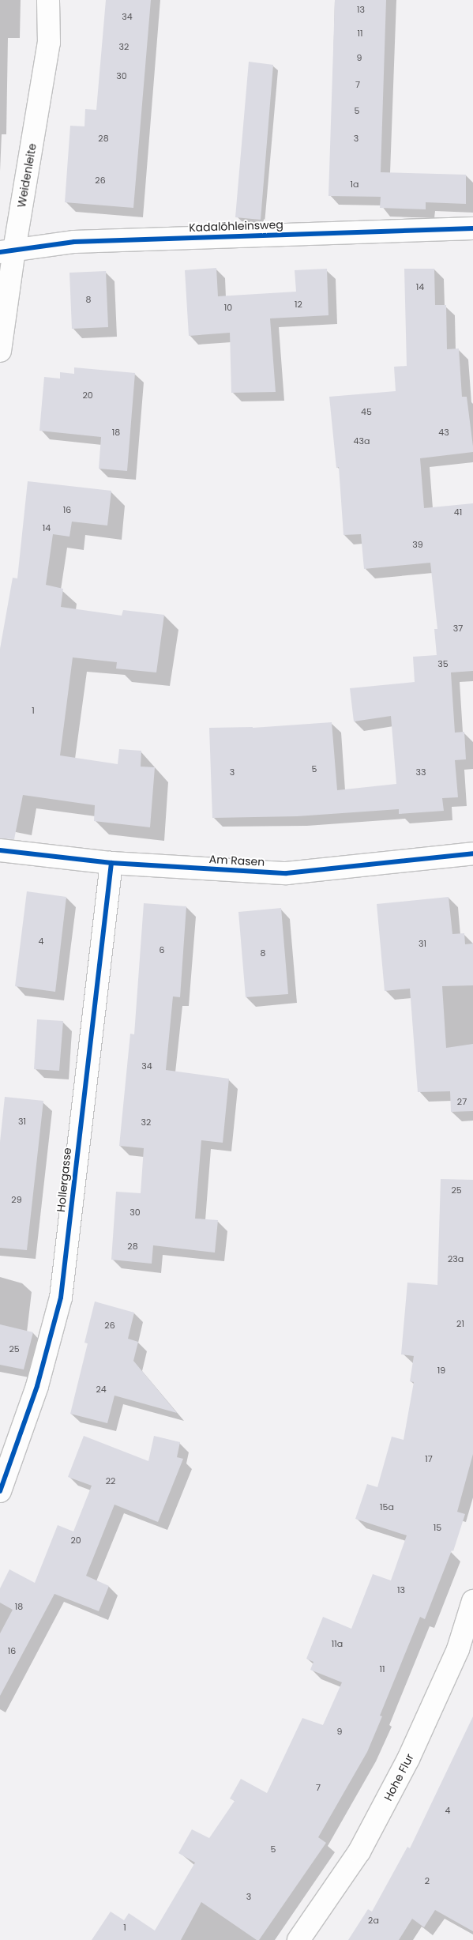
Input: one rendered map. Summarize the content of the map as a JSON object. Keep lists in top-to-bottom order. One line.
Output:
{"streets":{"street":["Weidenleite","Kadalöhleinsweg","Am Rasen","Hollergasse","Hohe Flur"]},"crossings":[["Weidenleite","Kadalöhleinsweg"],["Am Rasen","Hollergasse"]],"house_numbers":["13","34","11","32","9","30","7","5","28","3","26","1a","14","8","12","10","20","45","18","43","43a","16","41","14","39","37","35","1","5","3","33","4","31","6","8","34","27","31","32","25","29","30","28","23a","21","26","25","19","24","17","22","15a","15","20","13","18","11a","16","11","9","7","4","5","2","3","2a","1"]}
